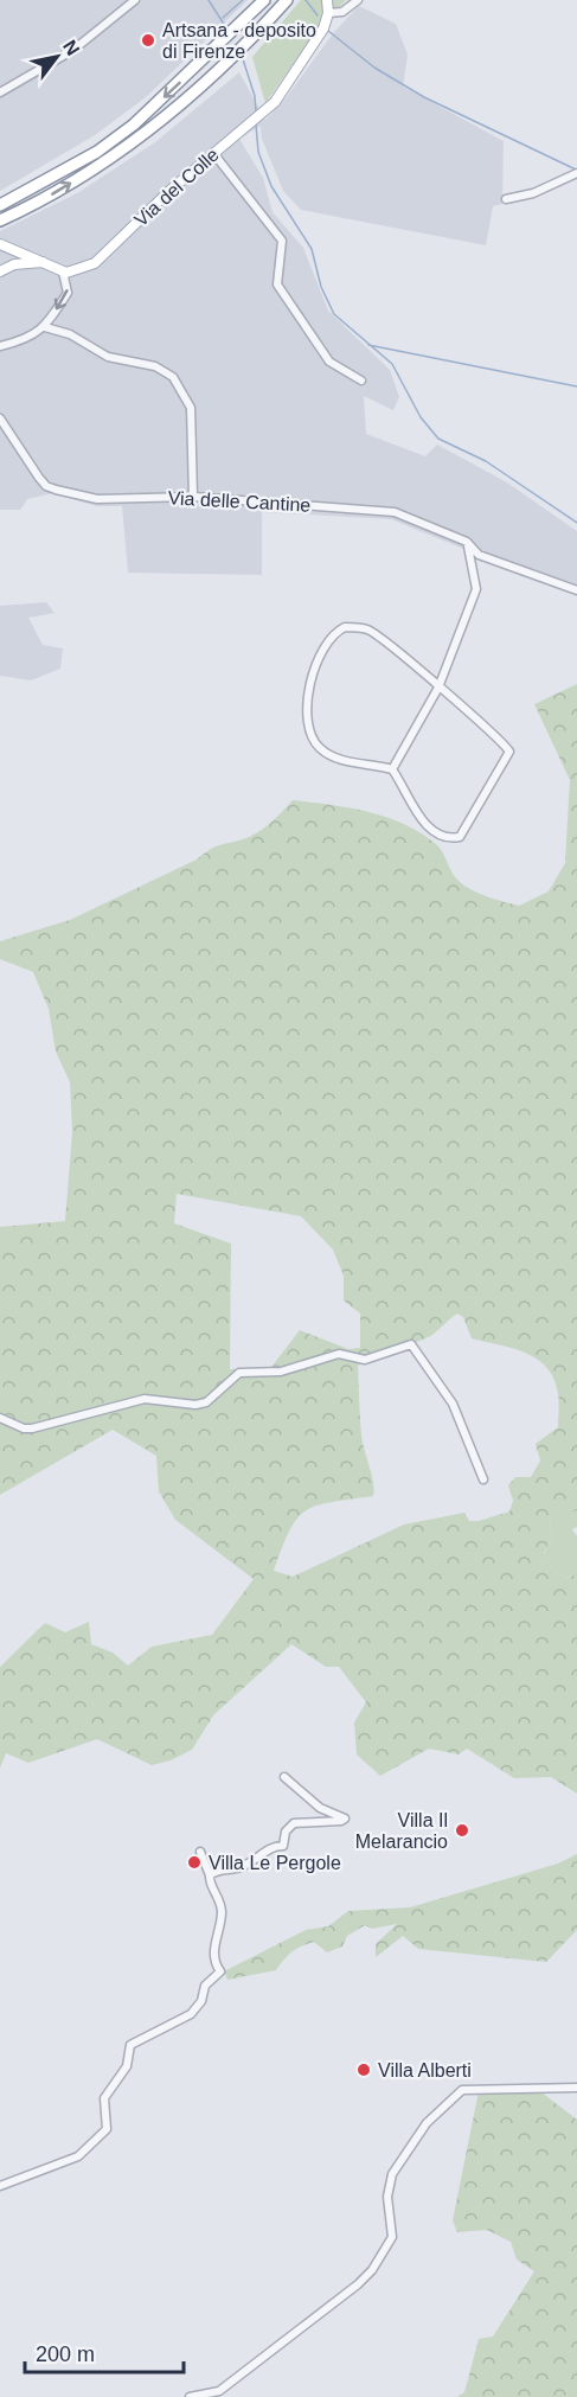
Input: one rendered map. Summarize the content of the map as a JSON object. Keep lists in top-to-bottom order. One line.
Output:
{"streets":{"main road":["Via del Colle"],"street":["Via delle Cantine"]},"places":["Artsana - deposito di Firenze","Villa Il Melarancio","Villa Le Pergole","Villa Alberti"],"scale_bar":"200 m","north":"top right"}
